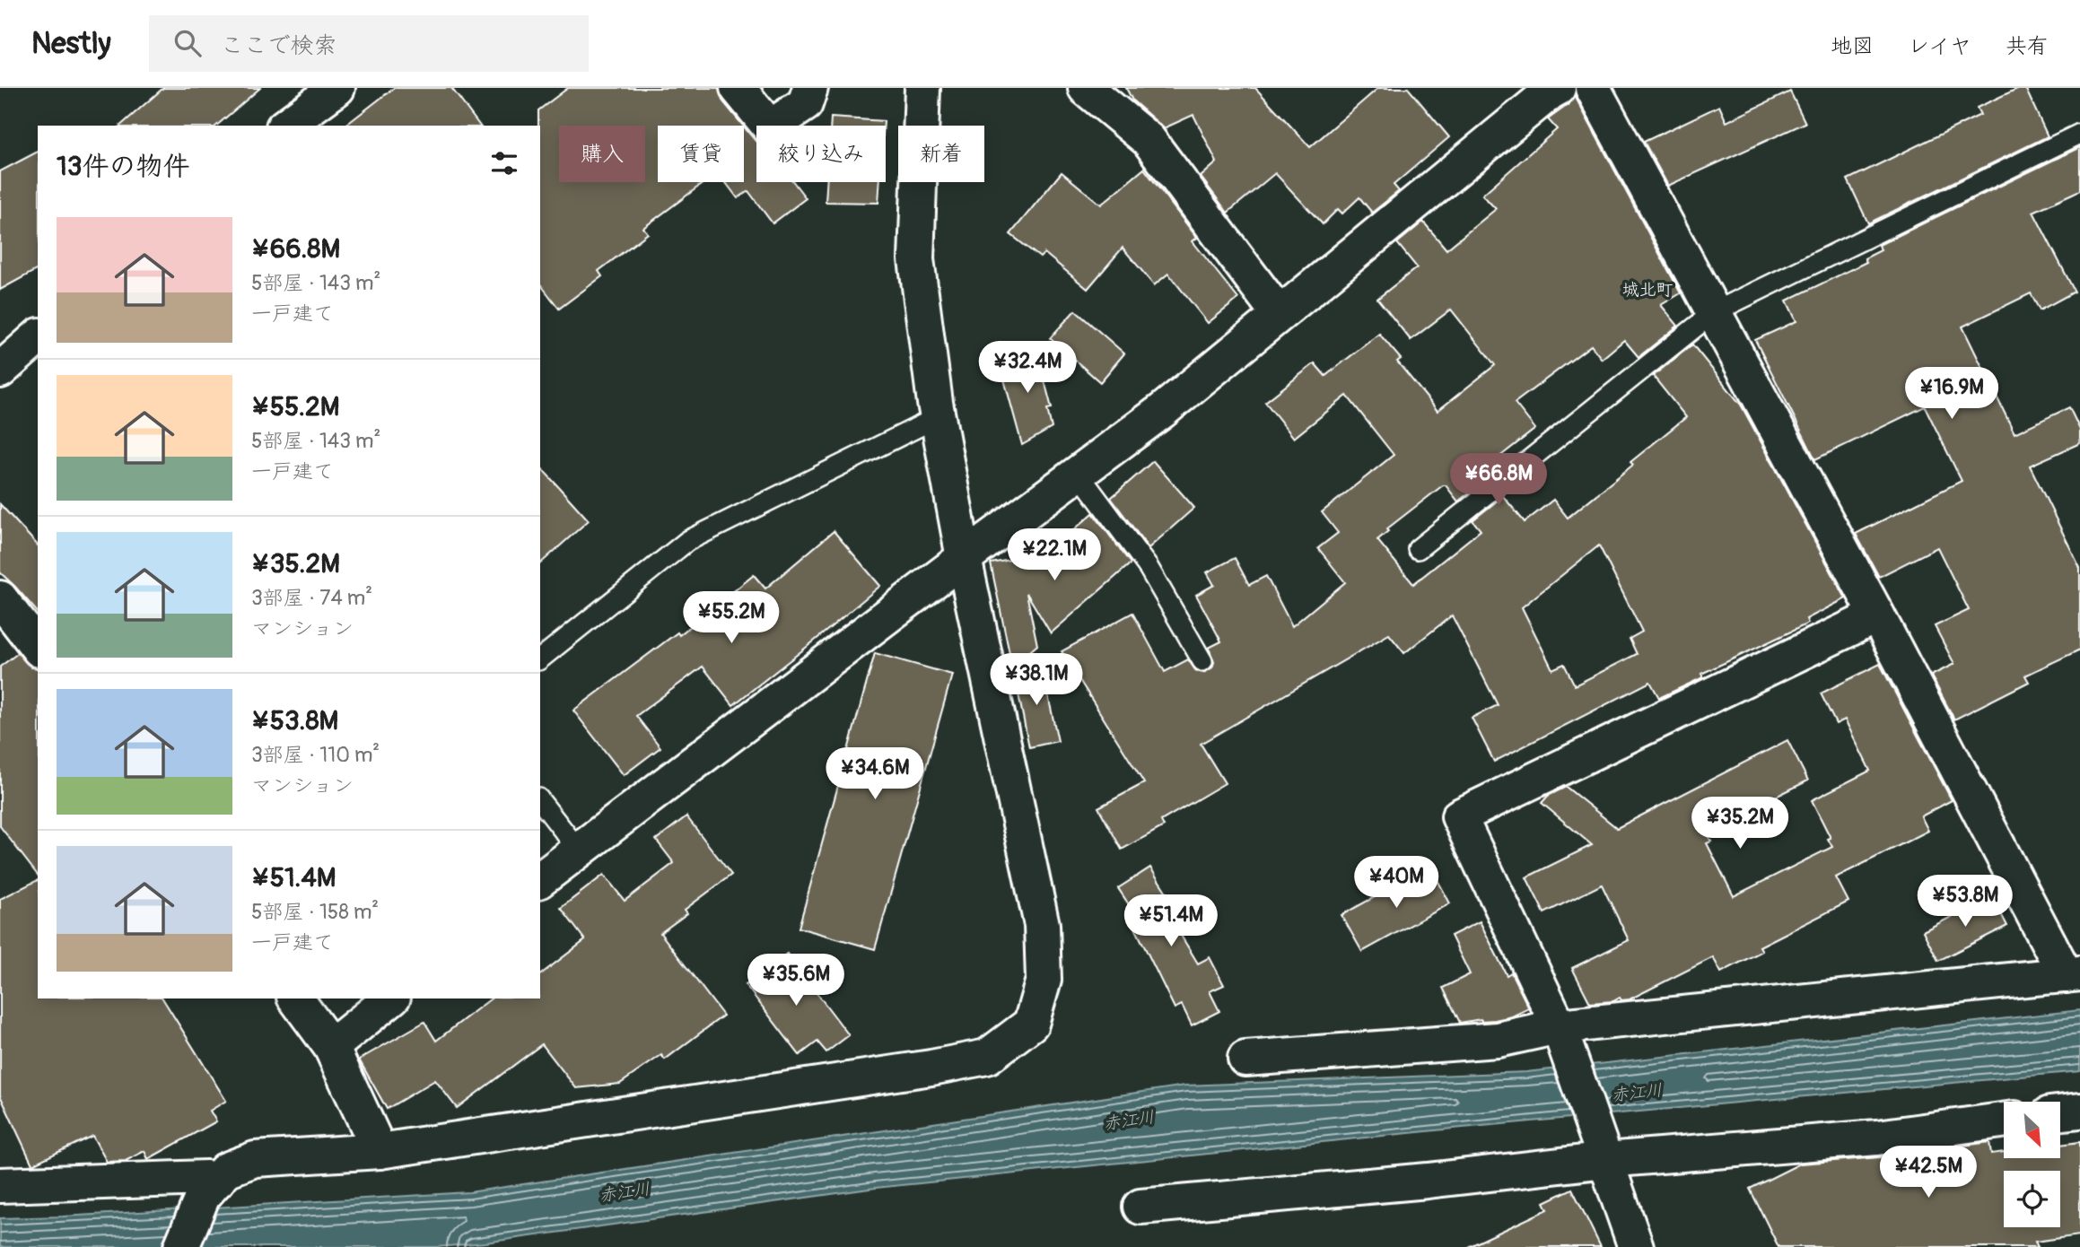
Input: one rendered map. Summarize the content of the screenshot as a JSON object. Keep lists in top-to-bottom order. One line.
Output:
{"districts":["城北町"],"water":["赤江川"],"north":"bottom right","page":{"header":"Nestly","search":"ここで検索","nav":["地図","レイヤ","共有"],"chip":["購入","賃貸","絞り込み","新着"],"heading":"13件の物件","list":[{"name":"¥66.8M","note":"5部屋 · 143 m² · 一戸建て"},{"name":"¥55.2M","note":"5部屋 · 143 m² · 一戸建て"},{"name":"¥35.2M","note":"3部屋 · 74 m² · マンション"},{"name":"¥53.8M","note":"3部屋 · 110 m² · マンション"},{"name":"¥51.4M","note":"5部屋 · 158 m² · 一戸建て"}],"price":["¥32.4M","¥16.9M","¥66.8M","¥22.1M","¥55.2M","¥38.1M","¥34.6M","¥35.2M","¥40M","¥53.8M","¥51.4M","¥35.6M","¥42.5M"]}}
